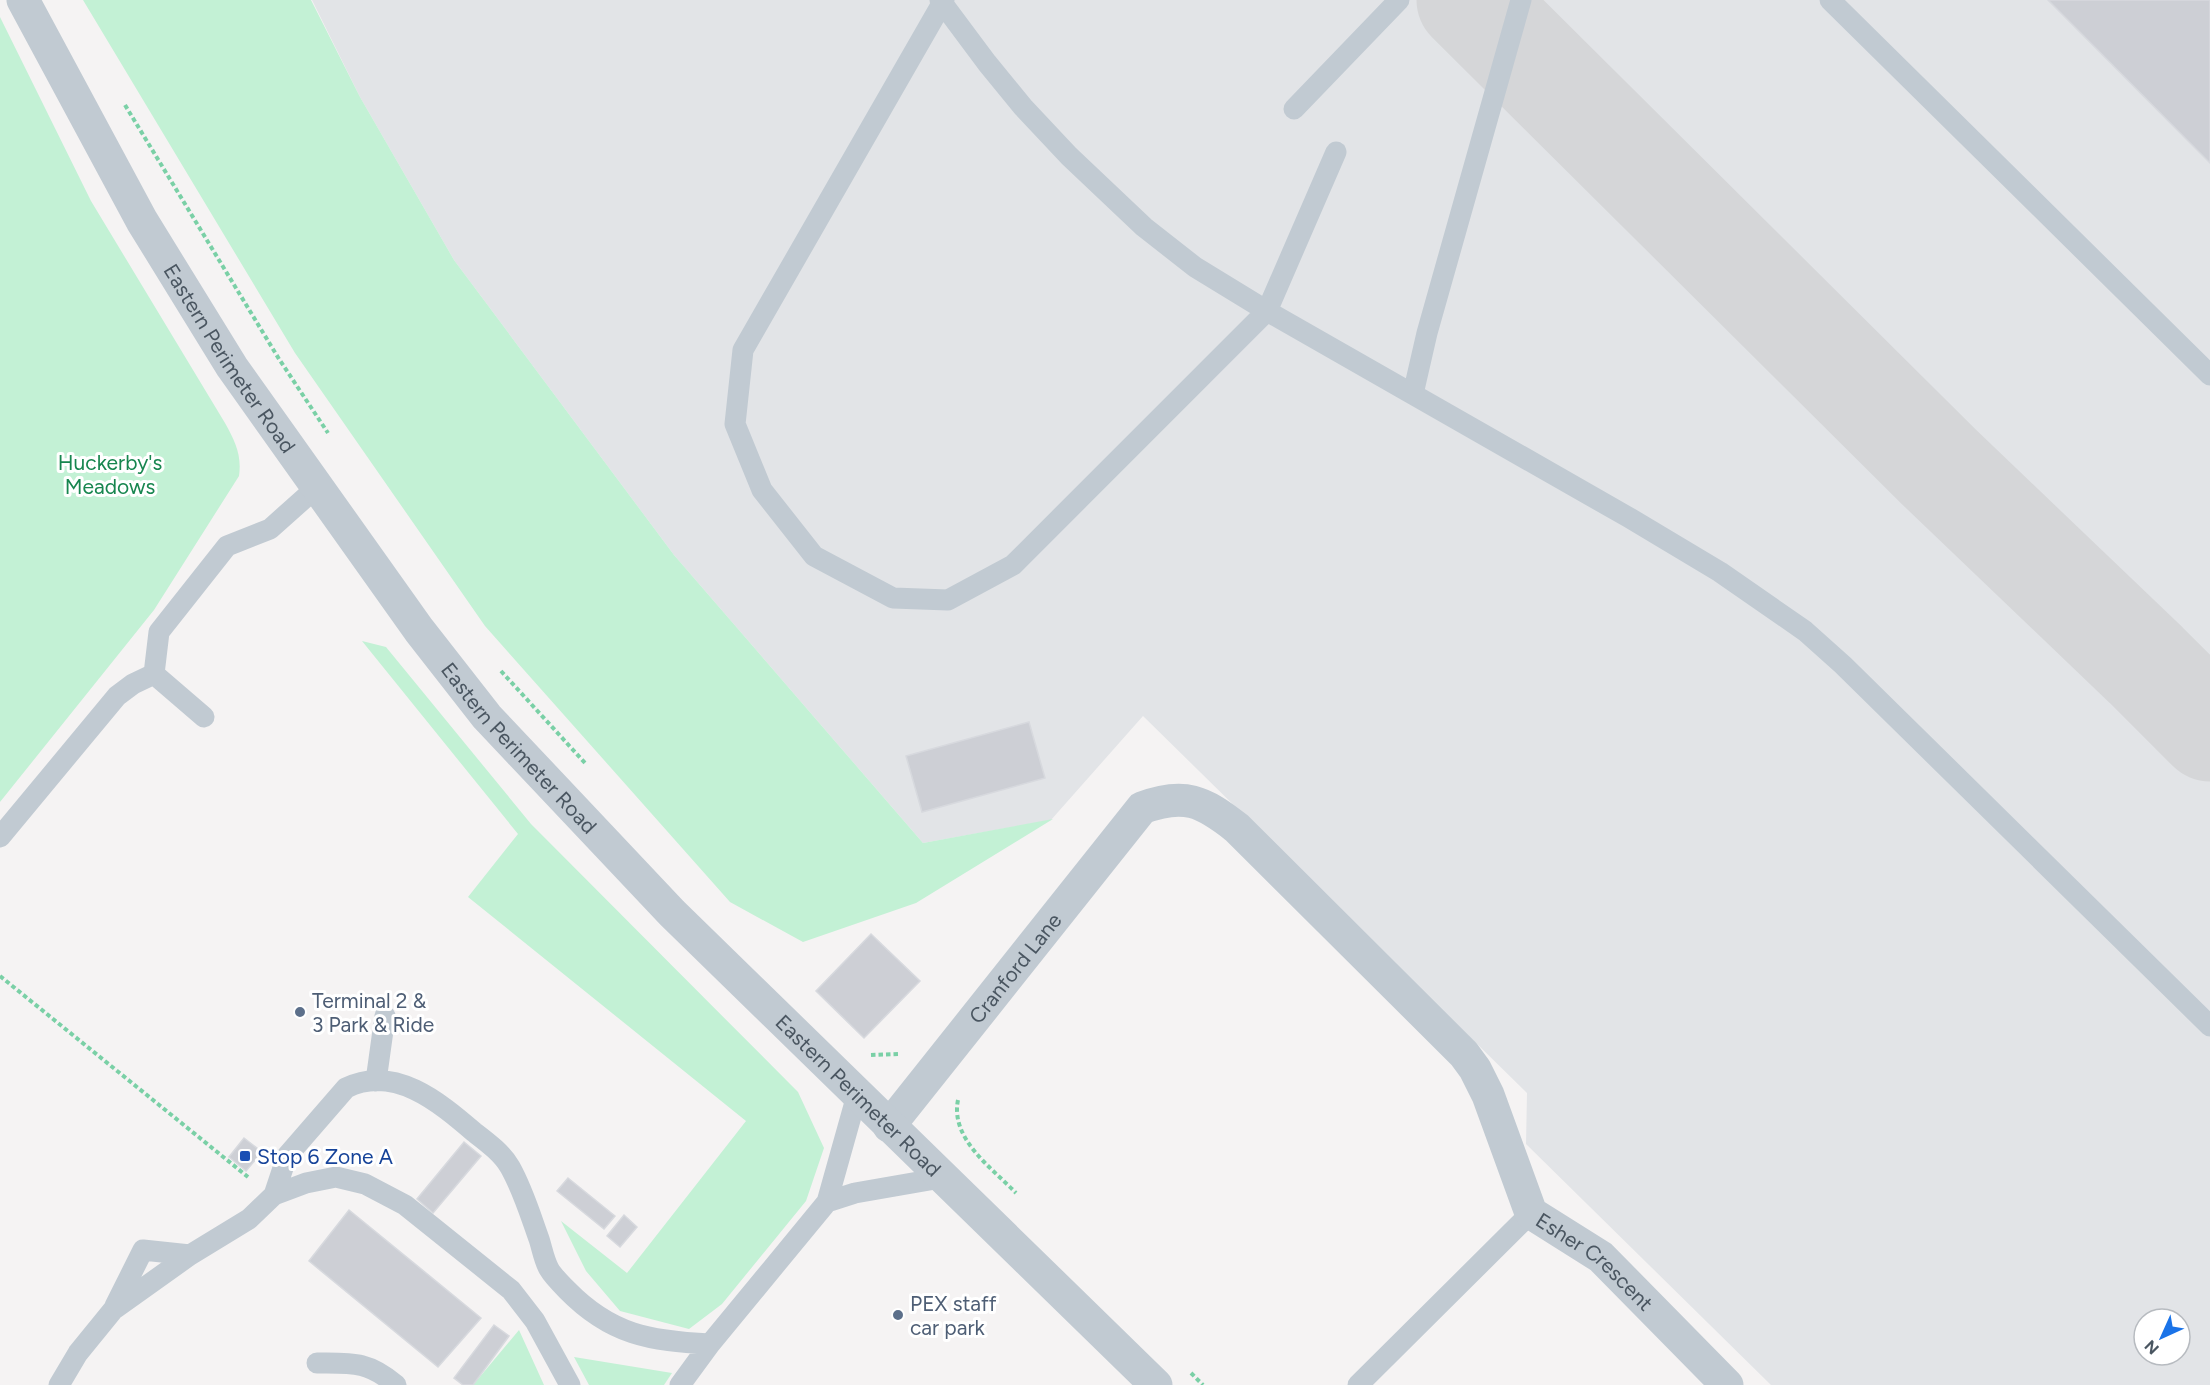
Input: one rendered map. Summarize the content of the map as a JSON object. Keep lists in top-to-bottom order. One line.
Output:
{"streets":{"street":["Eastern Perimeter Road","Cranford Lane","Esher Crescent"]},"crossings":[["Eastern Perimeter Road","Cranford Lane"],["Cranford Lane","Esher Crescent"]],"parks":["Huckerby's Meadows"],"places":{"other":["Terminal 2 & 3 Park & Ride","PEX staff car park"],"transit":["Stop 6 Zone A"]},"north":"bottom left"}
